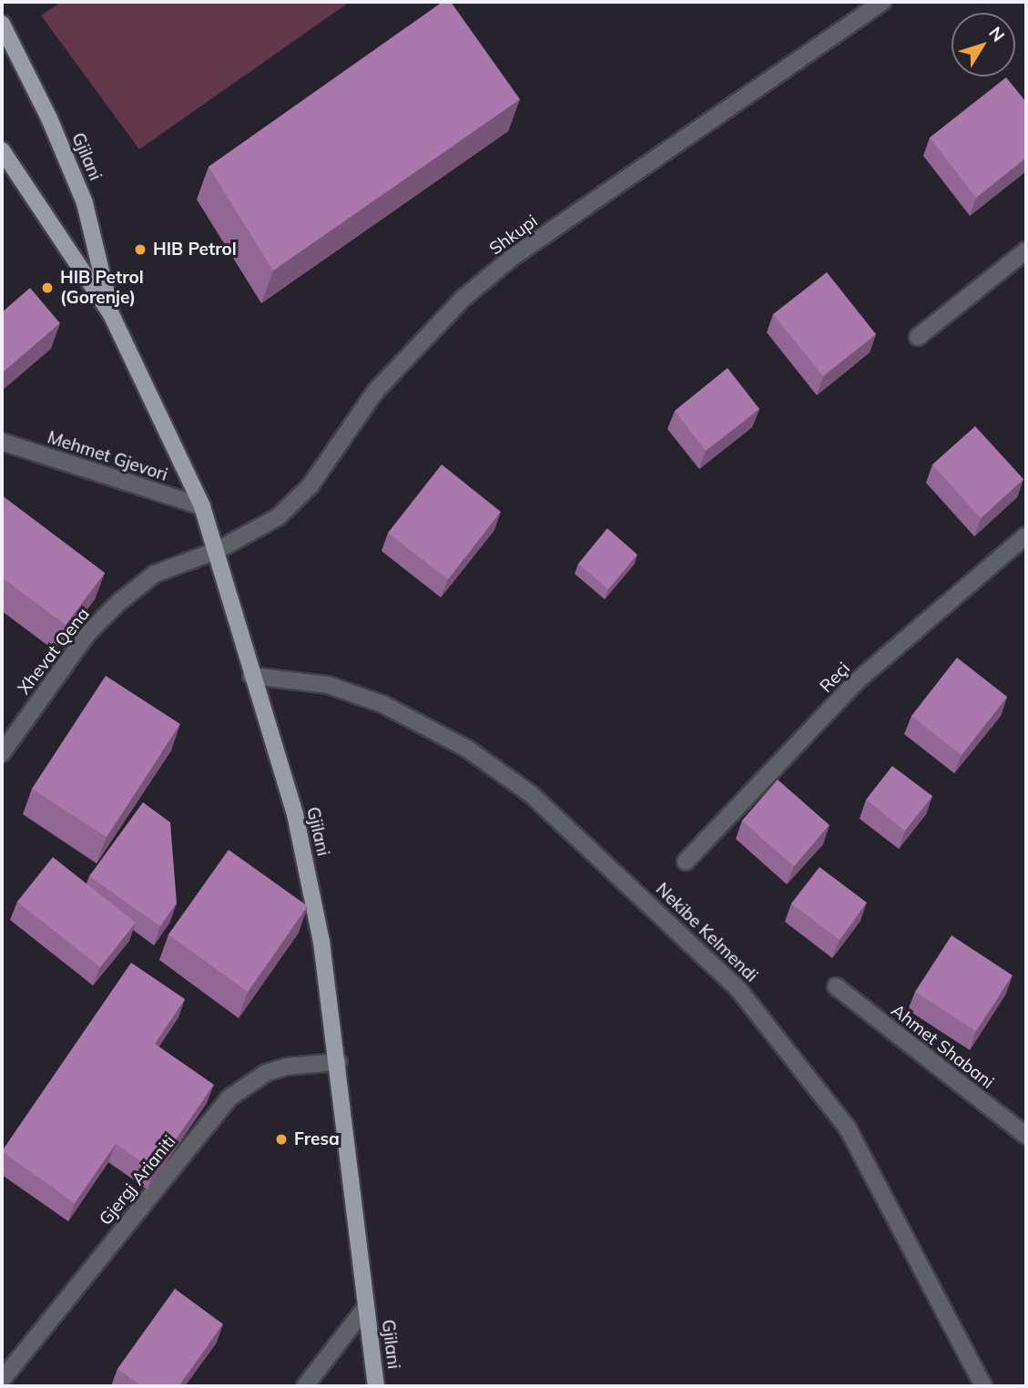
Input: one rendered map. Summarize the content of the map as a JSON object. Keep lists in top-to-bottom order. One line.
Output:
{"streets":{"main road":["Gjilani"],"street":["Shkupi","Mehmet Gjevori","Xhevat Qena","Reçi","Nekibe Kelmendi","Ahmet Shabani","Gjergj Arianiti"]},"crossings":[["Gjilani","Shkupi"],["Gjilani","Mehmet Gjevori"],["Gjilani","Xhevat Qena"],["Gjilani","Nekibe Kelmendi"],["Gjilani","Gjergj Arianiti"],["Shkupi","Xhevat Qena"]],"places":["HIB Petrol","HIB Petrol (Gorenje)","Fresa"],"north":"top right"}
